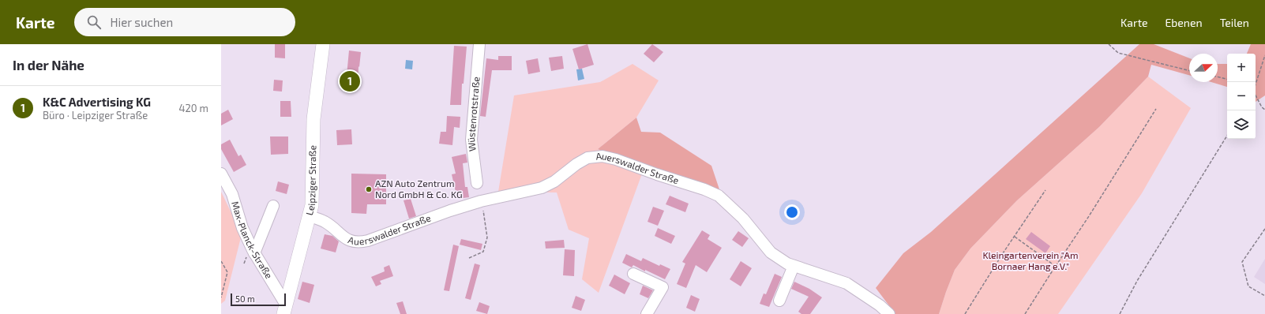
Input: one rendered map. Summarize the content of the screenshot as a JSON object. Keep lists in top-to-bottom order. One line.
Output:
{"streets":{"main road":["Leipziger Straße"],"street":["Wüstenrotstraße","Auerswalder Straße","Max-Planck-Straße"]},"crossings":[["Auerswalder Straße","Leipziger Straße"],["Leipziger Straße","Max-Planck-Straße"]],"parks":["Kleingartenverein \"Am Bornaer Hang e.V.\""],"places":["AZN Auto Zentrum Nord GmbH & Co. KG"],"scale_bar":"50 m","north":"right","page":{"header":"Karte","search":"Hier suchen","nav":["Karte","Ebenen","Teilen"],"heading":"In der Nähe","map_buttons":["+","−"],"pins":"1","list":[{"mark":"1","name":"K&C Advertising KG","note":"Büro · Leipziger Straße","value":"420 m"}],"scale":"50 m"}}
